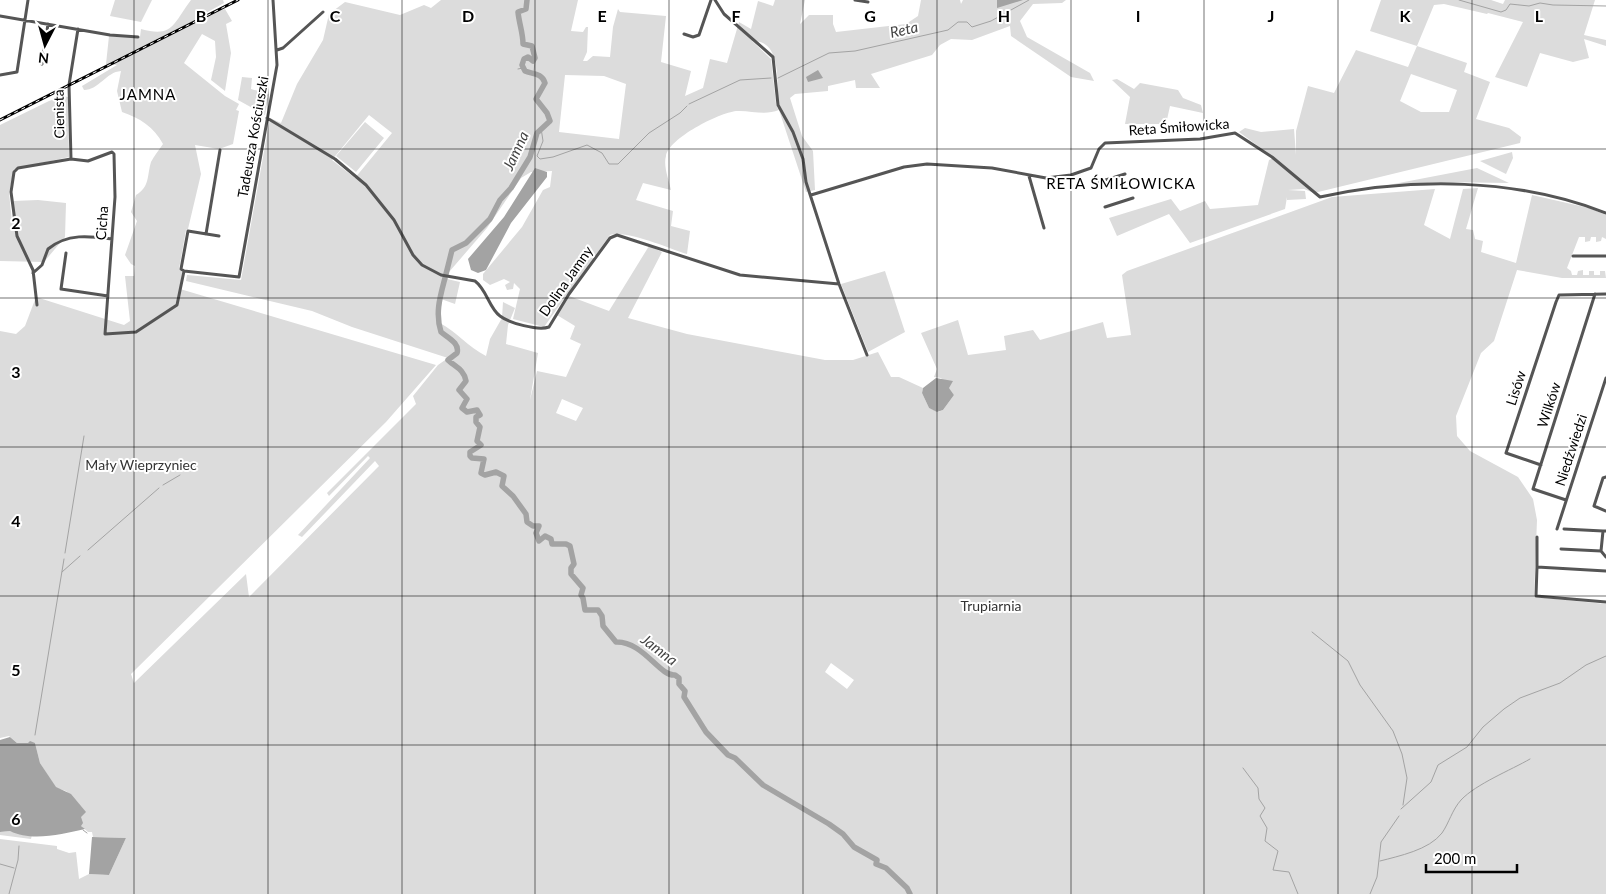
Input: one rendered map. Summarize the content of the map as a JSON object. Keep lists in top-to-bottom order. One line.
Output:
{"streets":{"street":["Cienista","Reta Śmiłowicka","Tadeusza Kościuszki","Cicha","Dolina Jamny","Lisów","Wilków","Niedźwiedzi"]},"crossings":[["Cienista","Cicha"],["Tadeusza Kościuszki","Cicha"],["Tadeusza Kościuszki","Dolina Jamny"],["Lisów","Wilków"],["Wilków","Niedźwiedzi"]],"districts":["JAMNA","RETA ŚMIŁOWICKA"],"water":["Reta","Jamna"],"parks":["Mały Wieprzyniec","Trupiarnia"],"scale_bar":"200 m","north":"bottom","grid":{"columns":["B","C","D","E","F","G","H","I","J","K","L"],"rows":["2","3","4","5","6"]}}
